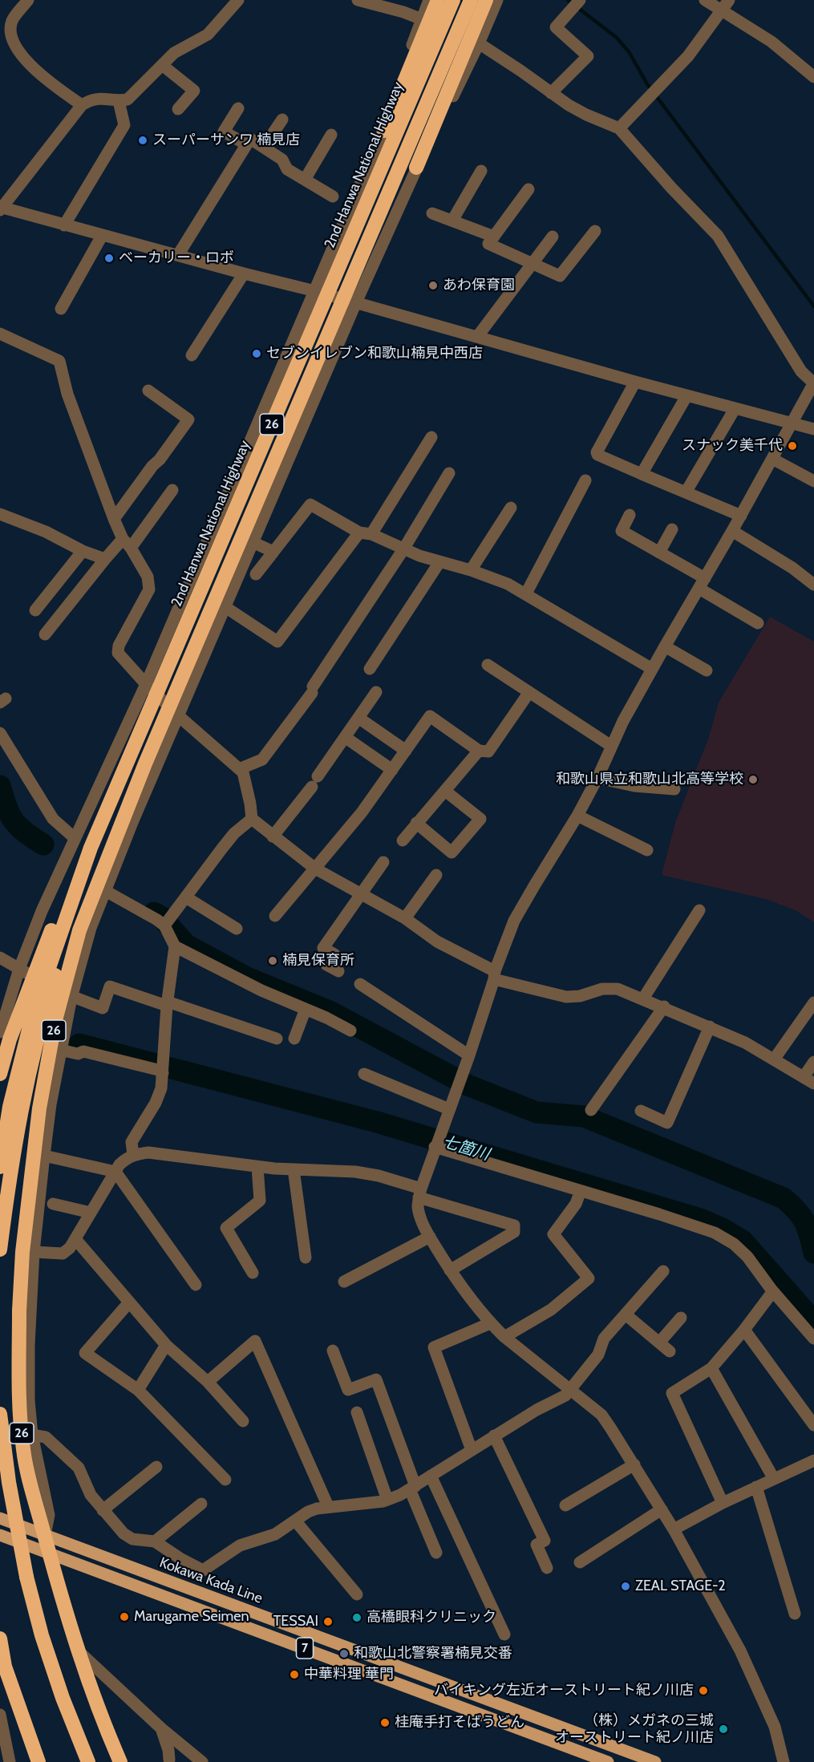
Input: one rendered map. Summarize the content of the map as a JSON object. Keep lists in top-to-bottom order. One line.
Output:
{"streets":{"highway":["2nd Hanwa National Highway","26"],"main road":["Kokawa Kada Line","7"]},"crossings":[["2nd Hanwa National Highway","26"],["26","Kokawa Kada Line"]],"water":["七箇川"],"places":["スーパーサンワ 楠見店","ベーカリー・ロボ","あわ保育園","セブンイレブン和歌山楠見中西店","スナック美千代","和歌山県立和歌山北高等学校","楠見保育所","ZEAL STAGE-2","Marugame Seimen","高橋眼科クリニック","TESSAI","和歌山北警察署楠見交番","中華料理 華門","バイキング左近オーストリート紀ノ川店","桂庵手打そばうどん","（株）メガネの三城 オーストリート紀ノ川店"]}
